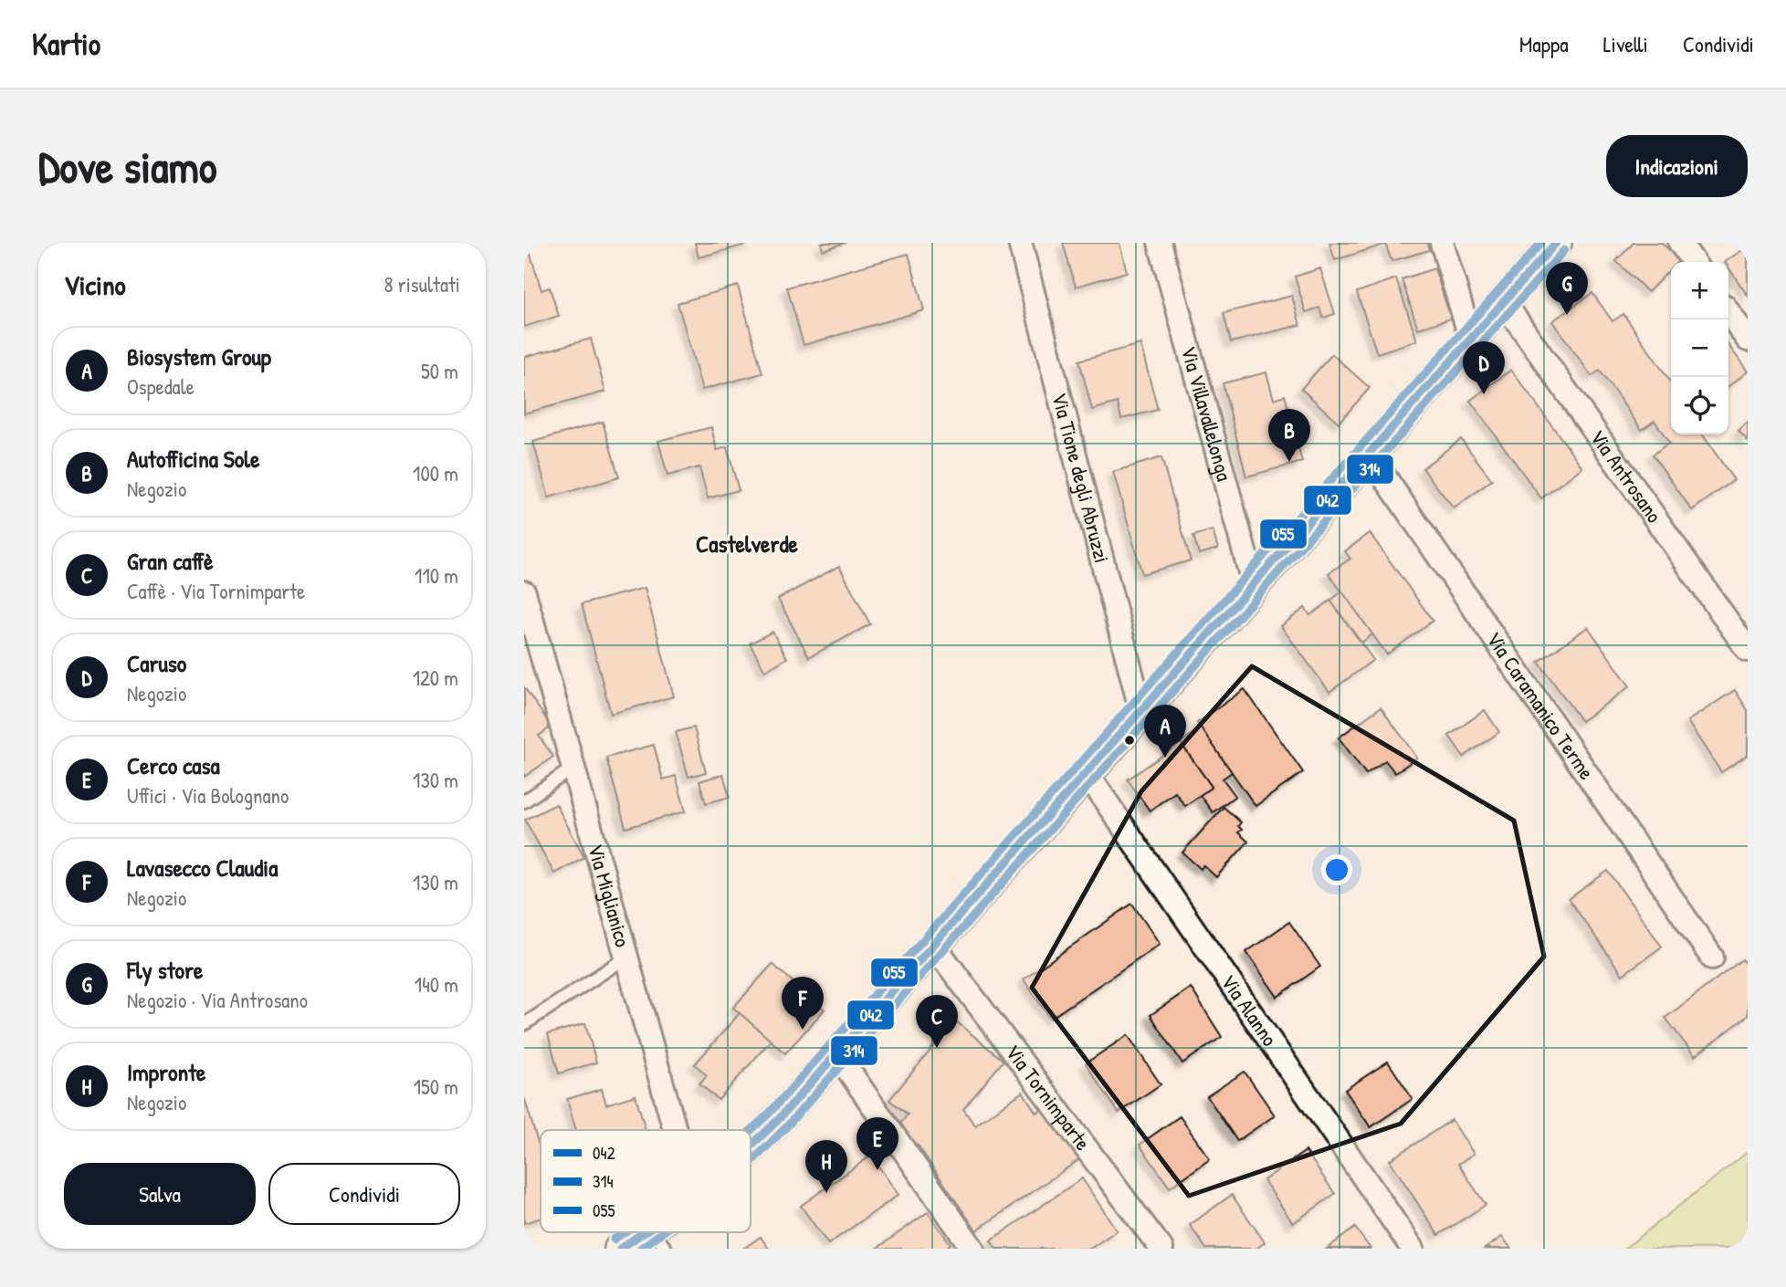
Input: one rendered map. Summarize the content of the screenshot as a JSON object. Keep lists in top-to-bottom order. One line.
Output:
{"streets":{"street":["Via Villavallelonga","Via Antrosano","Via Tione degli Abruzzi","Via Caramanico Terme","Via Miglianico","Via Alanno","Via Tornimparte"]},"districts":["Castelverde"],"lines":["transit line 042","transit line 055","transit line 314"],"legend":["042","314","055"],"page":{"header":"Kartio","nav":["Mappa","Livelli","Condividi"],"buttons":["Indicazioni",["Salva","Condividi"]],"title":"Dove siamo","heading":["Vicino","8 risultati"],"map_buttons":["+","−"],"pins":["G","D","B","A","F","C","E","H"],"list":[{"mark":"A","name":"Biosystem Group","note":"Ospedale","value":"50 m"},{"mark":"B","name":"Autofficina Sole","note":"Negozio","value":"100 m"},{"mark":"C","name":"Gran caffè","note":"Caffè · Via Tornimparte","value":"110 m"},{"mark":"D","name":"Caruso","note":"Negozio","value":"120 m"},{"mark":"E","name":"Cerco casa","note":"Uffici · Via Bolognano","value":"130 m"},{"mark":"F","name":"Lavasecco Claudia","note":"Negozio","value":"130 m"},{"mark":"G","name":"Fly store","note":"Negozio · Via Antrosano","value":"140 m"},{"mark":"H","name":"Impronte","note":"Negozio","value":"150 m"}]}}
